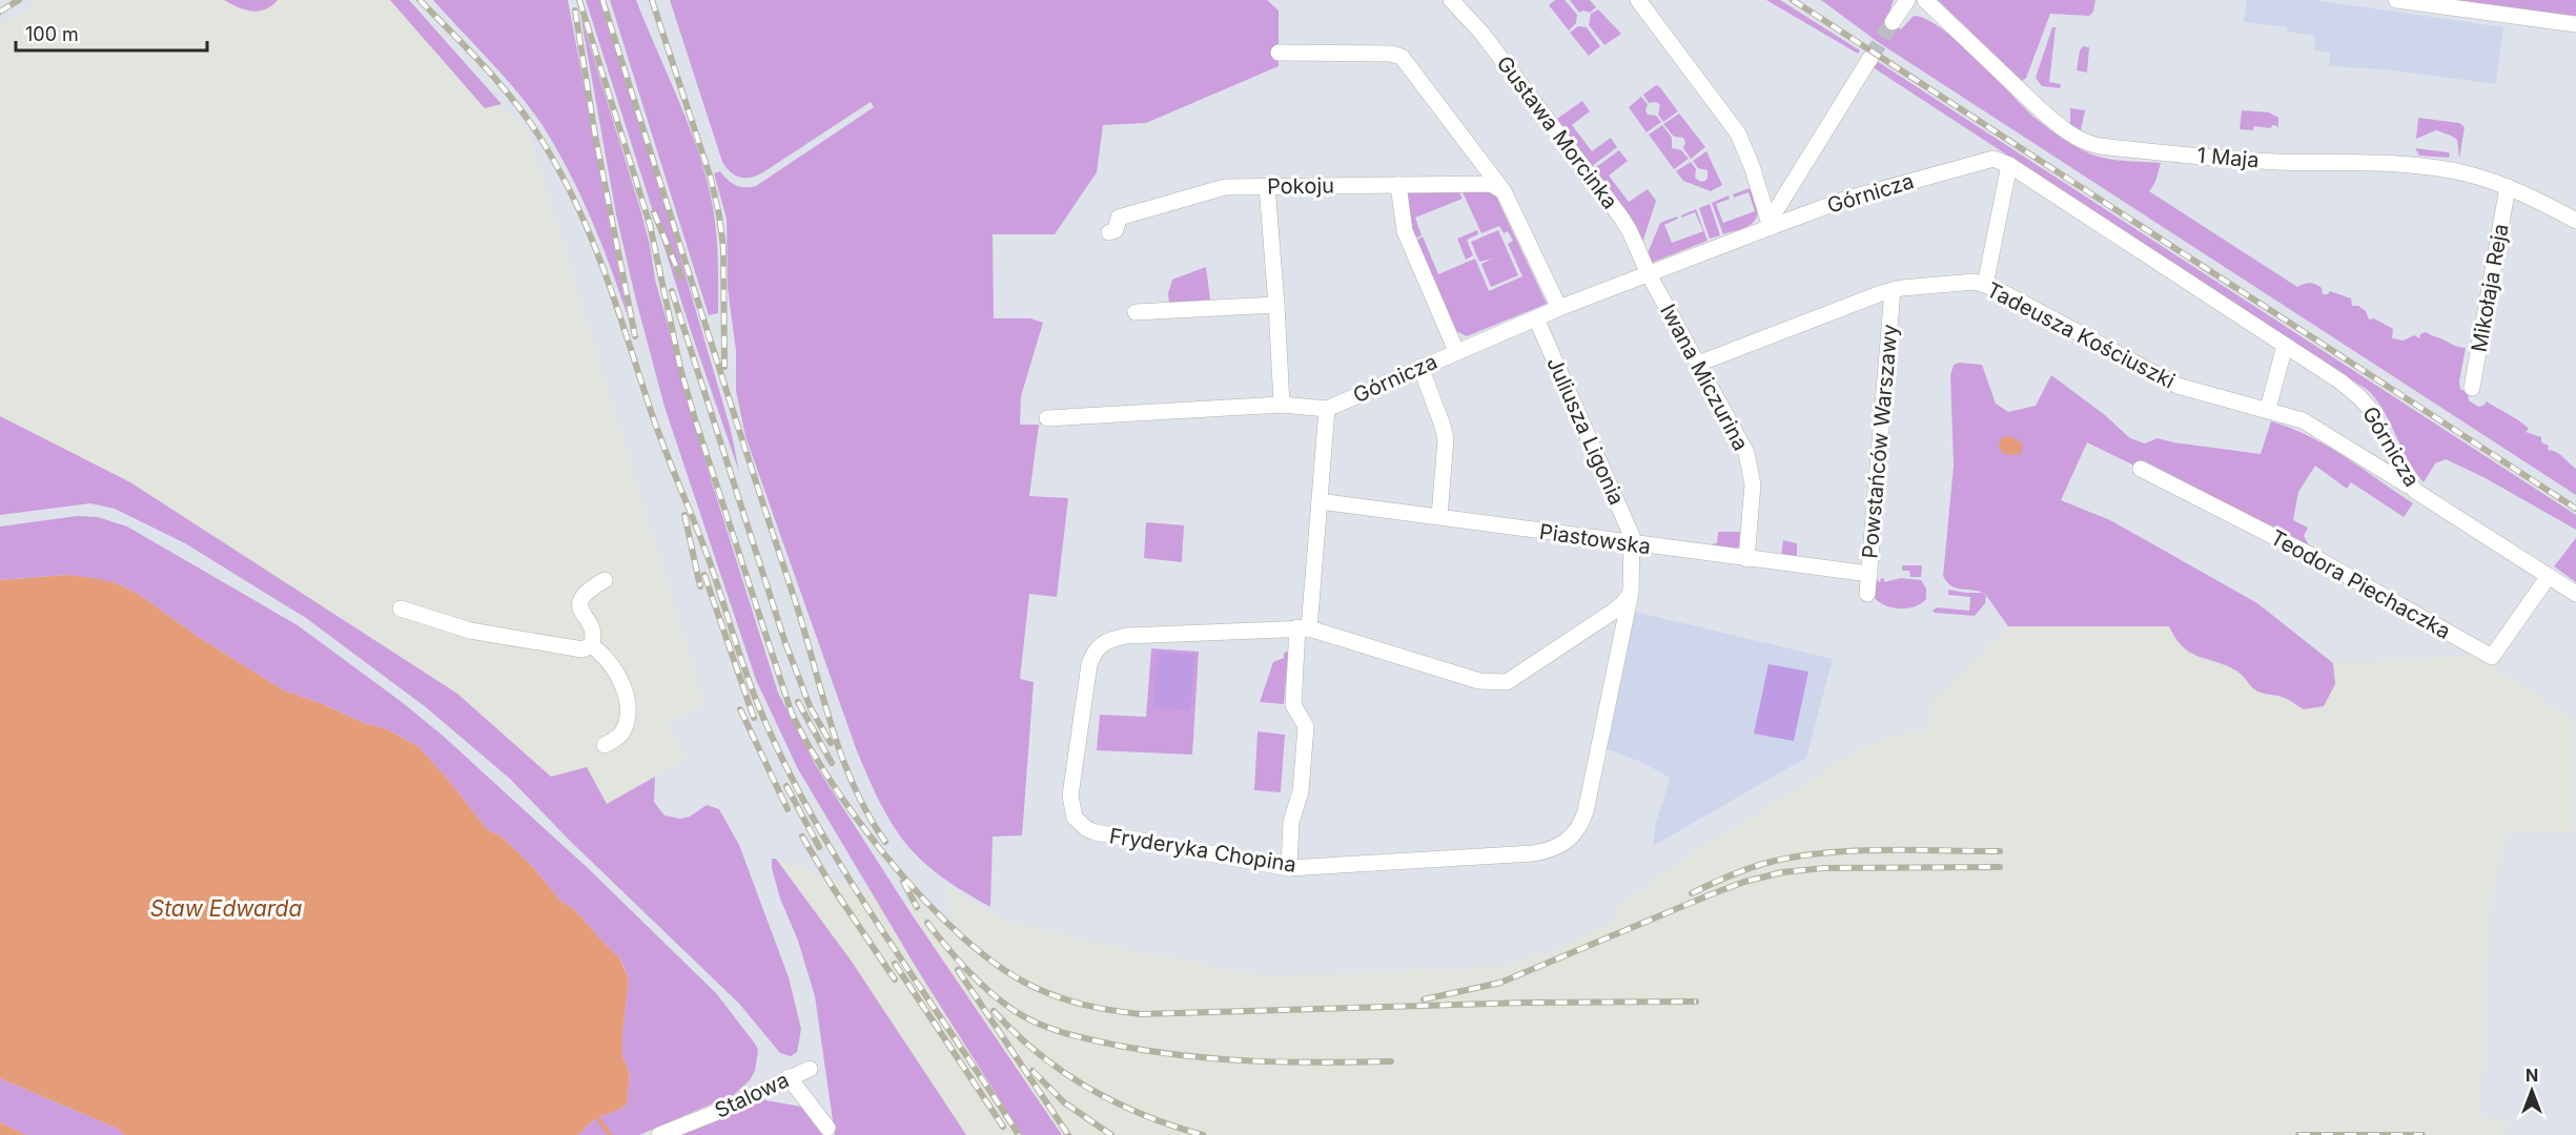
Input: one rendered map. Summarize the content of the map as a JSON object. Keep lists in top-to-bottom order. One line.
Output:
{"streets":{"street":["Gustawa Morcinka","1 Maja","Pokoju","Górnicza","Mikołaja Reja","Tadeusza Kościuszki","Iwana Miczurina","Juliusza Ligonia","Powstańców Warszawy","Piastowska","Teodora Piechaczka","Fryderyka Chopina","Stalowa"]},"crossings":[["Gustawa Morcinka","Górnicza"],["Gustawa Morcinka","Iwana Miczurina"],["1 Maja","Mikołaja Reja"],["Górnicza","Tadeusza Kościuszki"],["Górnicza","Iwana Miczurina"],["Górnicza","Juliusza Ligonia"],["Górnicza","Teodora Piechaczka"],["Tadeusza Kościuszki","Iwana Miczurina"],["Tadeusza Kościuszki","Powstańców Warszawy"],["Iwana Miczurina","Piastowska"],["Juliusza Ligonia","Piastowska"],["Juliusza Ligonia","Fryderyka Chopina"],["Powstańców Warszawy","Piastowska"],["Piastowska","Fryderyka Chopina"]],"water":["Staw Edwarda"],"scale_bar":"100 m","north":"top"}
